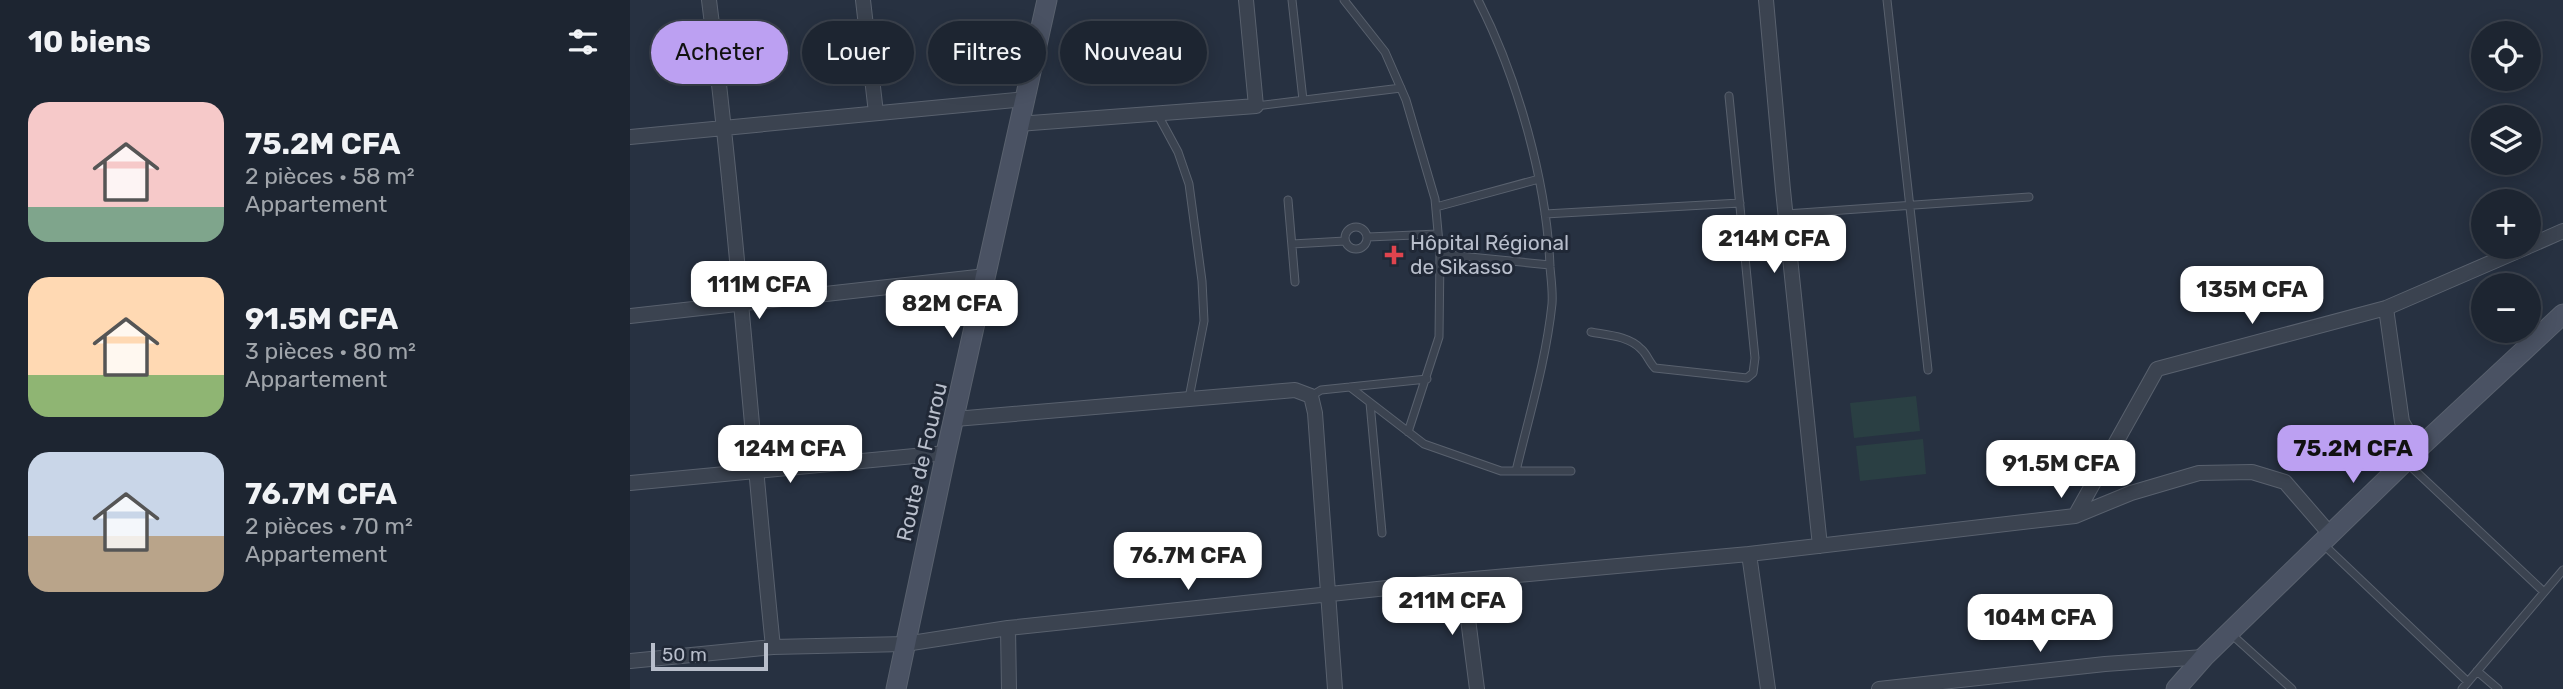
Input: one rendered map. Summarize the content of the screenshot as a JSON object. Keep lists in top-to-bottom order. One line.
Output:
{"streets":{"main road":["Route de Fourou"]},"places":{"health":["Hôpital Régional de Sikasso"]},"scale_bar":"50 m","page":{"heading":"10 biens","map_buttons":["+","−"],"chip":["Acheter","Louer","Filtres","Nouveau"],"list":[{"name":"75.2M CFA","note":"2 pièces · 58 m² · Appartement"},{"name":"91.5M CFA","note":"3 pièces · 80 m² · Appartement"},{"name":"76.7M CFA","note":"2 pièces · 70 m² · Appartement"}],"price":["214M CFA","111M CFA","135M CFA","82M CFA","124M CFA","75.2M CFA","91.5M CFA","76.7M CFA","211M CFA","104M CFA"],"scale":"50 m"}}
